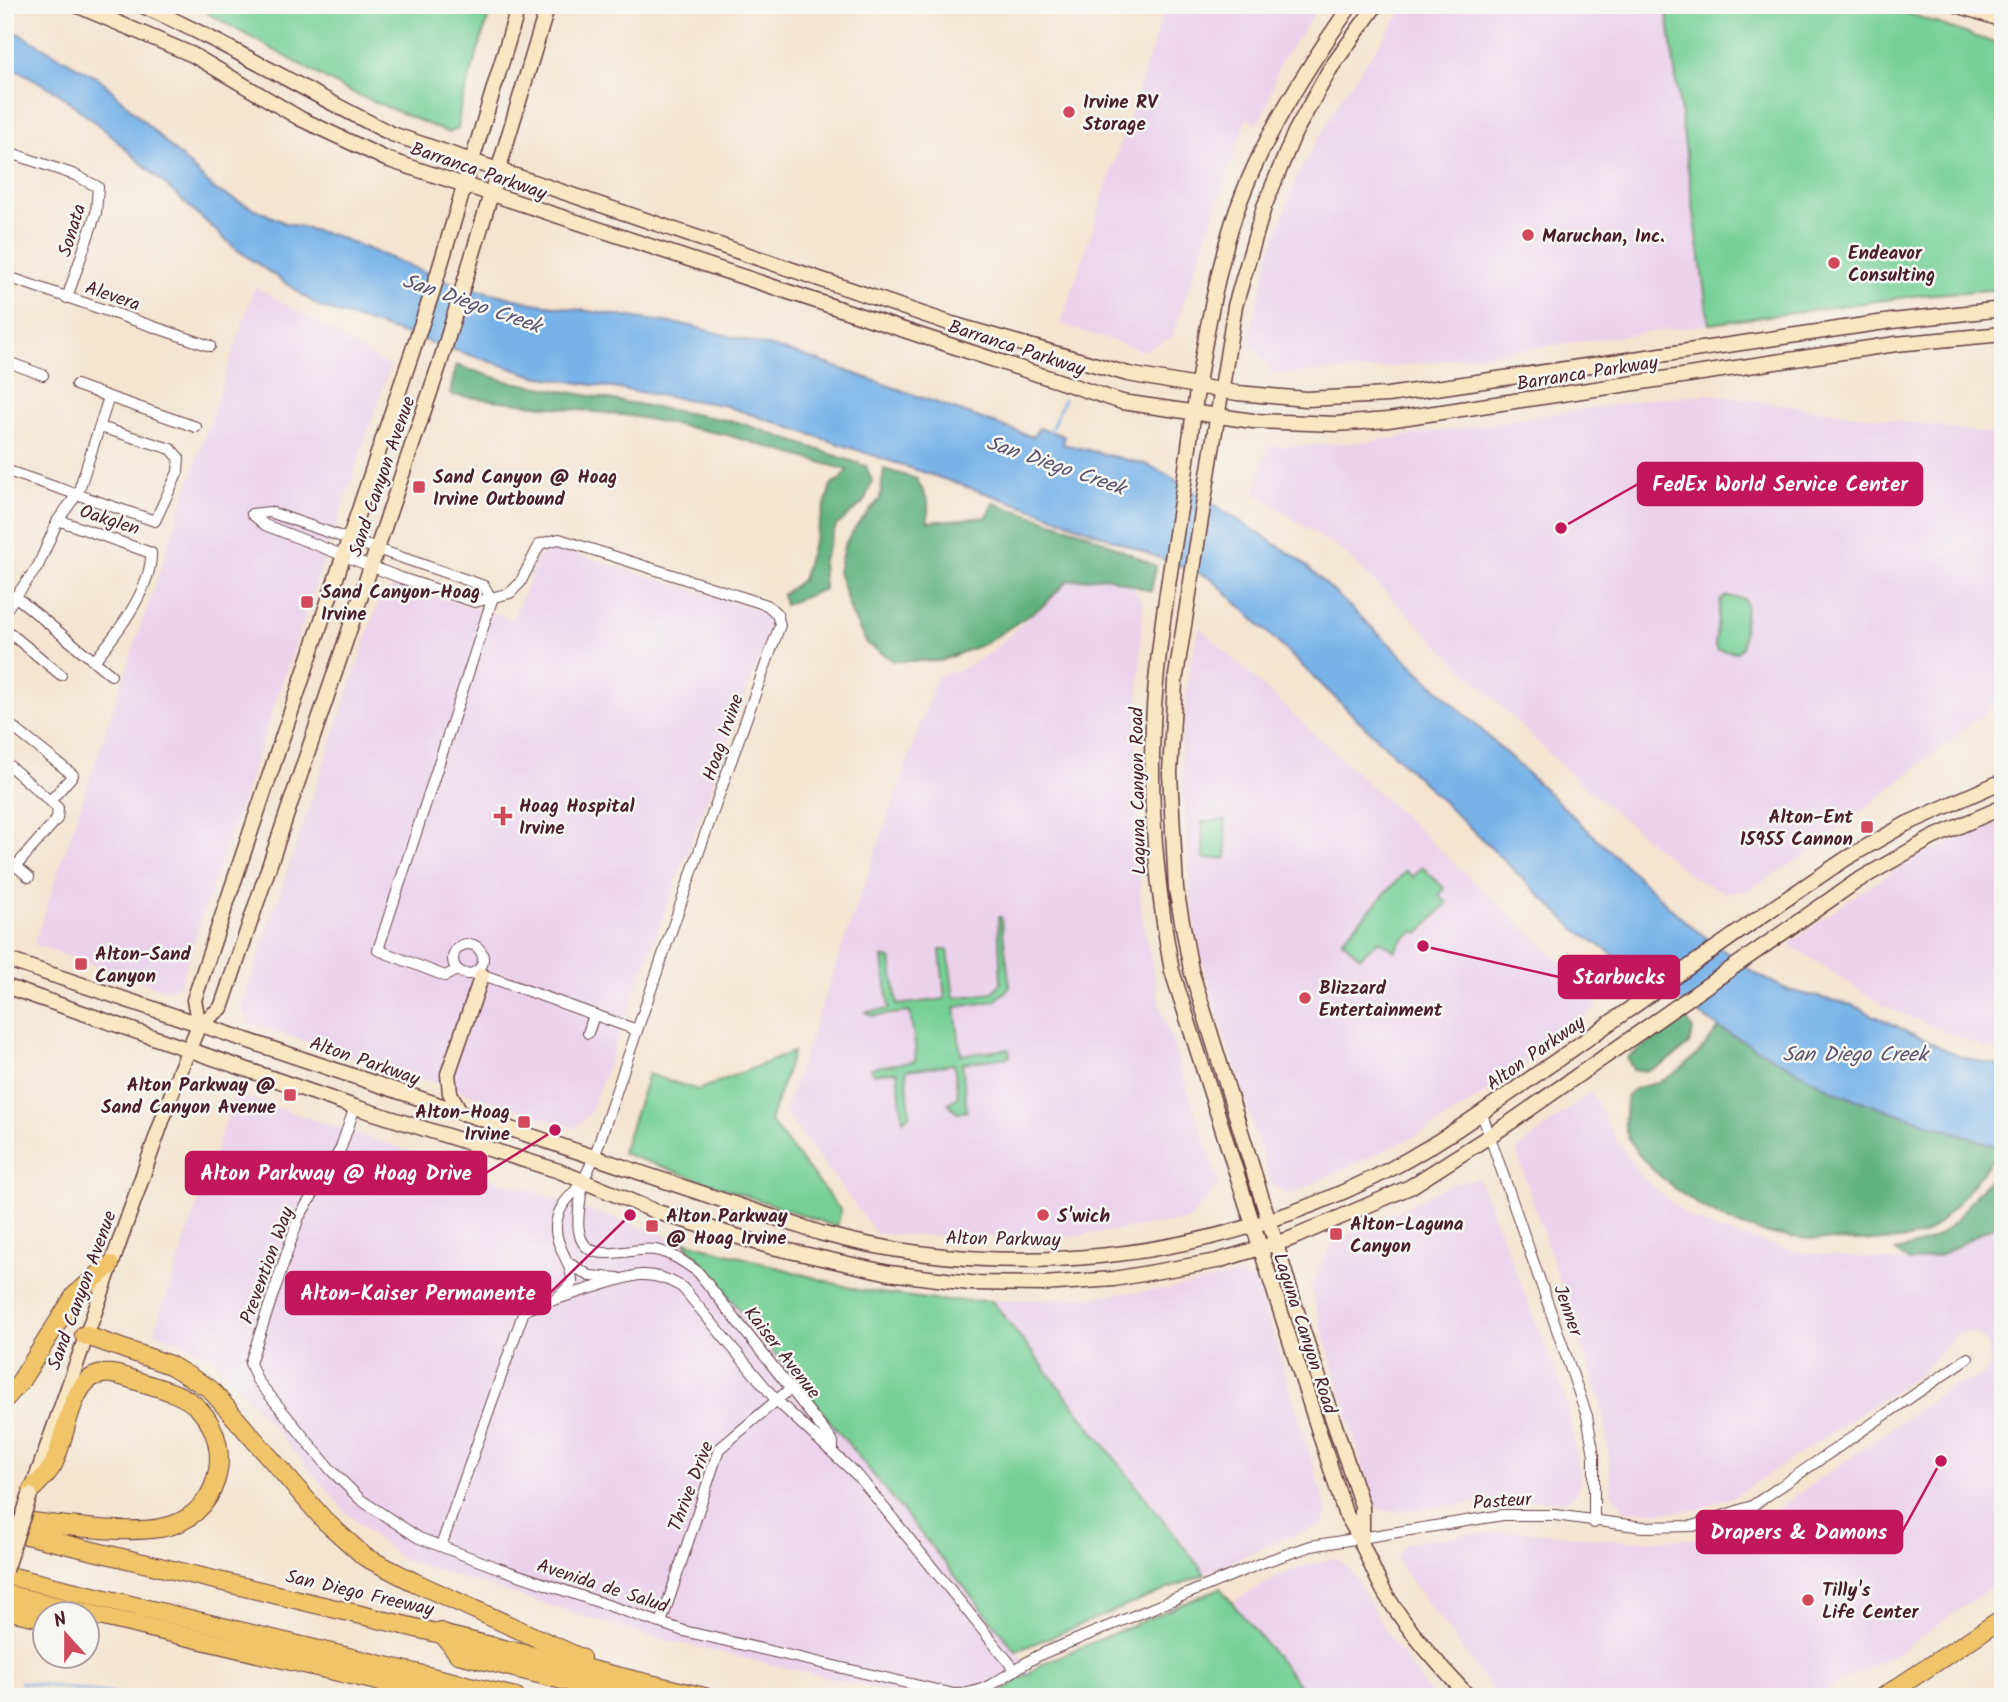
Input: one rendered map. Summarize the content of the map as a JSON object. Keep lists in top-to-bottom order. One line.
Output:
{"streets":{"highway":["San Diego Freeway"],"main road":["Barranca Parkway","Sand Canyon Avenue","Laguna Canyon Road","Alton Parkway"],"street":["Sonata","Alevera","Oakglen","Hoag Irvine","Prevention Way","Jenner","Kaiser Avenue","Thrive Drive","Pasteur","Avenida de Salud"]},"crossings":[["Barranca Parkway","Sand Canyon Avenue"],["Barranca Parkway","Laguna Canyon Road"],["Sonata","Alevera"],["Sand Canyon Avenue","Alton Parkway"],["Hoag Irvine","Alton Parkway"],["Hoag Irvine","Kaiser Avenue"],["Laguna Canyon Road","Alton Parkway"],["Laguna Canyon Road","Pasteur"],["Alton Parkway","Jenner"],["Prevention Way","Avenida de Salud"],["Jenner","Pasteur"],["Kaiser Avenue","Thrive Drive"],["Kaiser Avenue","Pasteur"],["Kaiser Avenue","Avenida de Salud"],["Thrive Drive","Avenida de Salud"],["Pasteur","Avenida de Salud"]],"water":["San Diego Creek"],"places":{"other":["Irvine RV Storage","Maruchan, Inc.","Endeavor Consulting","FedEx World Service Center","Starbucks","Blizzard Entertainment","Alton Parkway @ Hoag Drive","Alton-Kaiser Permanente","S'wich","Drapers & Damons","Tilly's Life Center"],"transit":["Sand Canyon @ Hoag Irvine Outbound","Sand Canyon-Hoag Irvine","Alton-Ent 15955 Cannon","Alton-Sand Canyon","Alton Parkway @ Sand Canyon Avenue","Alton-Hoag Irvine","Alton Parkway @ Hoag Irvine","Alton-Laguna Canyon"],"health":["Hoag Hospital Irvine"]},"north":"top"}
